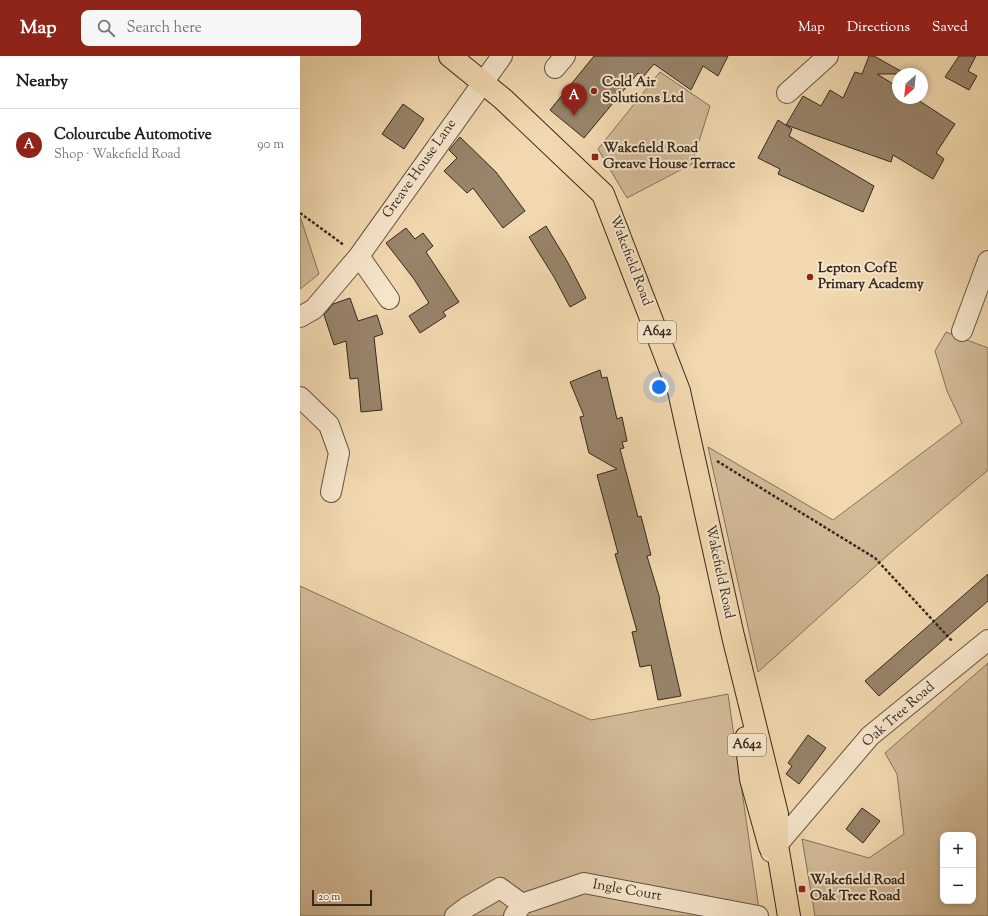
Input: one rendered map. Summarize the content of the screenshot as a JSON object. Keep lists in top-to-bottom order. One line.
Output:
{"streets":{"highway":["Wakefield Road","A642"],"street":["Greave House Lane","Oak Tree Road","Ingle Court"]},"crossings":[["Greave House Lane","Wakefield Road"],["Wakefield Road","Oak Tree Road"]],"places":{"other":["Cold Air Solutions Ltd","Lepton CofE Primary Academy"],"transit":["Wakefield Road Greave House Terrace","Wakefield Road Oak Tree Road"]},"scale_bar":"20 m","north":"bottom left","page":{"header":"Map","search":"Search here","nav":["Map","Directions","Saved"],"heading":"Nearby","pins":"A","list":[{"mark":"A","name":"Colourcube Automotive","note":"Shop · Wakefield Road","value":"90 m"}],"map_buttons":["+","−"],"scale":"20 m"}}
